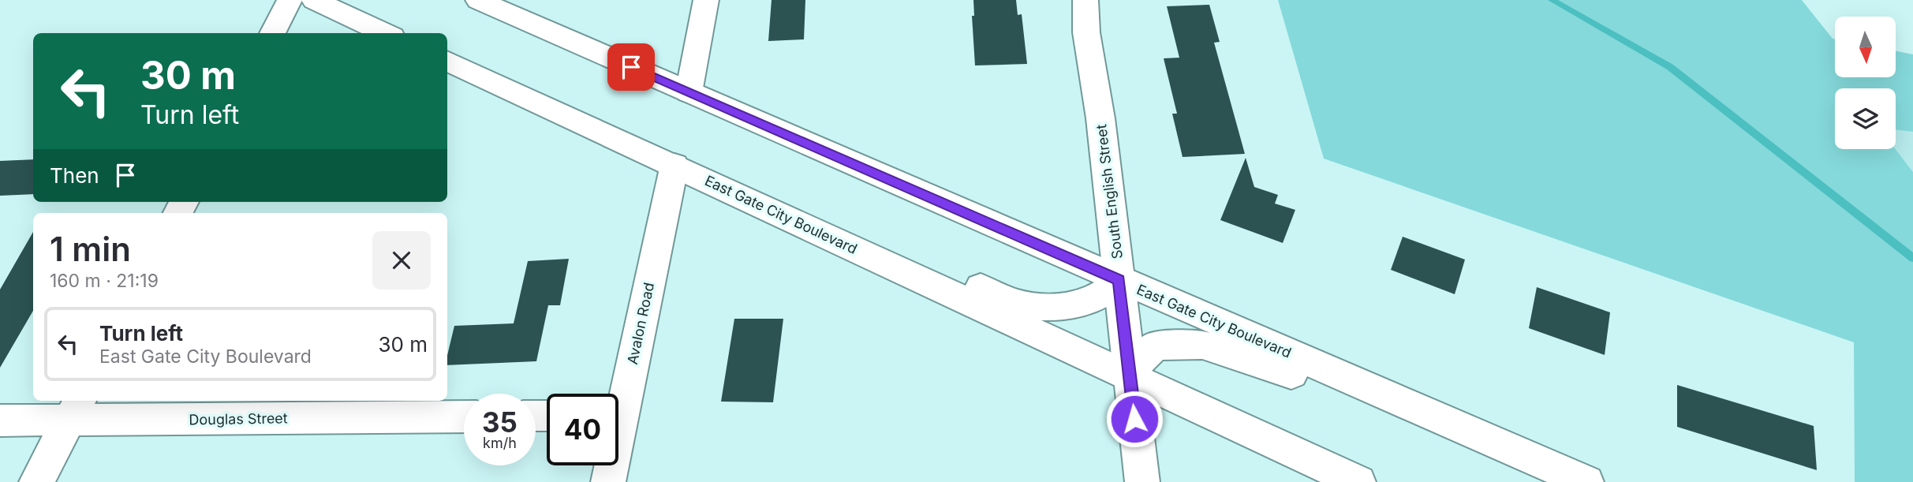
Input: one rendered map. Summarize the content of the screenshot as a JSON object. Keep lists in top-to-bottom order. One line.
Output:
{"streets":{"main road":["South English Street","East Gate City Boulevard","Avalon Road","Douglas Street"]},"crossings":[["South English Street","East Gate City Boulevard"],["East Gate City Boulevard","Avalon Road"]],"north":"bottom","page":{"turn":["30 m","Turn left"],"then":"Then","heading":["1 min","160 m · 21:19"],"list":[{"name":"Turn left","note":"East Gate City Boulevard","value":"30 m"}],"speed":"35 km/h","limit":"40"}}
